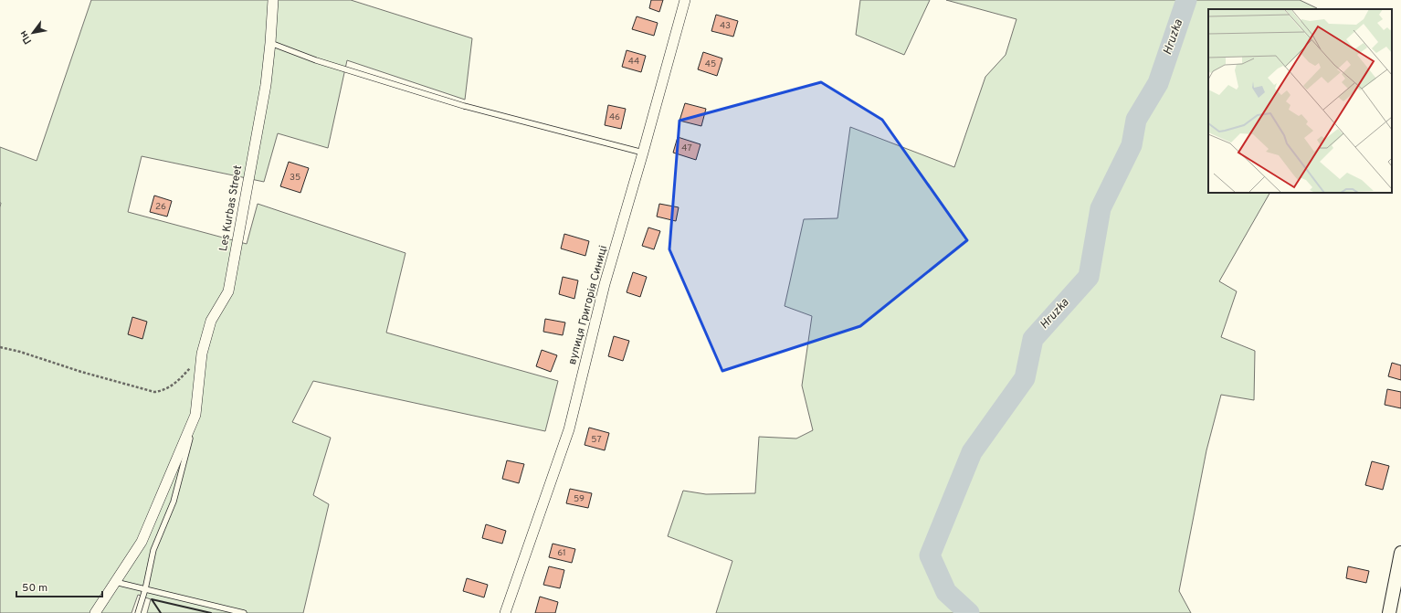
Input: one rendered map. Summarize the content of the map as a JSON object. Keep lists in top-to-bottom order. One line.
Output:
{"streets":{"street":["Les Kurbas Street","вулиця Григорія Синиці"]},"water":["Hruzka"],"house_numbers":["43","44","45","46","47","35","26","57","59","61"],"scale_bar":"50 m","north":"bottom left"}
